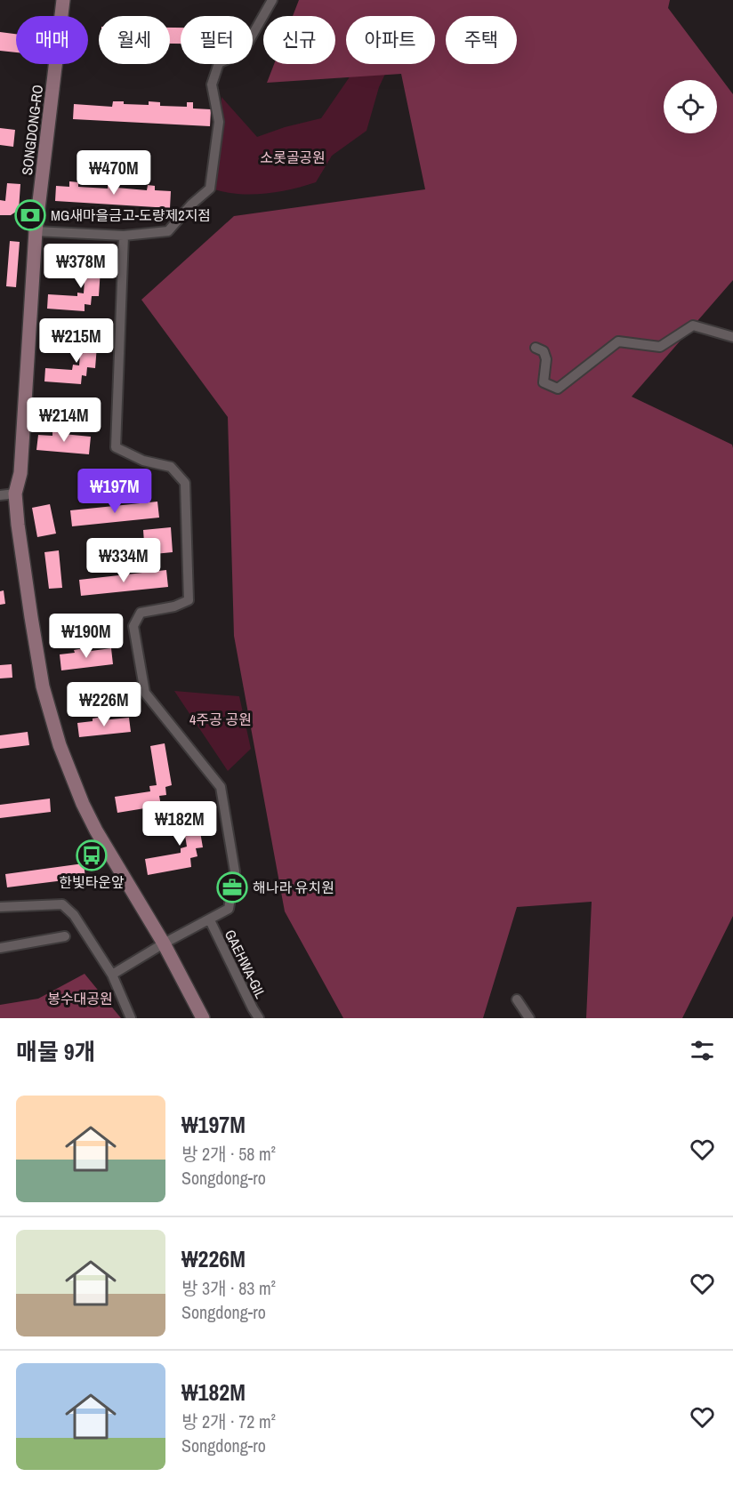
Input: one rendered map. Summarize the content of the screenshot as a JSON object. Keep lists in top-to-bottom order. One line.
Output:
{"streets":{"street":["SONGDONG-RO","GAEHWA-GIL"]},"parks":["소롯골공원","4주공 공원","봉수대공원"],"places":{"bank":["MG새마을금고-도량제2지점"],"bus stop":["한빛타운앞"],"office":["해나라 유치원"]},"page":{"chip":["매매","월세","필터","신규","아파트","주택"],"price":["₩470M","₩378M","₩215M","₩214M","₩197M","₩334M","₩190M","₩226M","₩182M"],"heading":"매물 9개","list":[{"name":"₩197M","note":"방 2개 · 58 m² · Songdong-ro"},{"name":"₩226M","note":"방 3개 · 83 m² · Songdong-ro"},{"name":"₩182M","note":"방 2개 · 72 m² · Songdong-ro"}]}}
